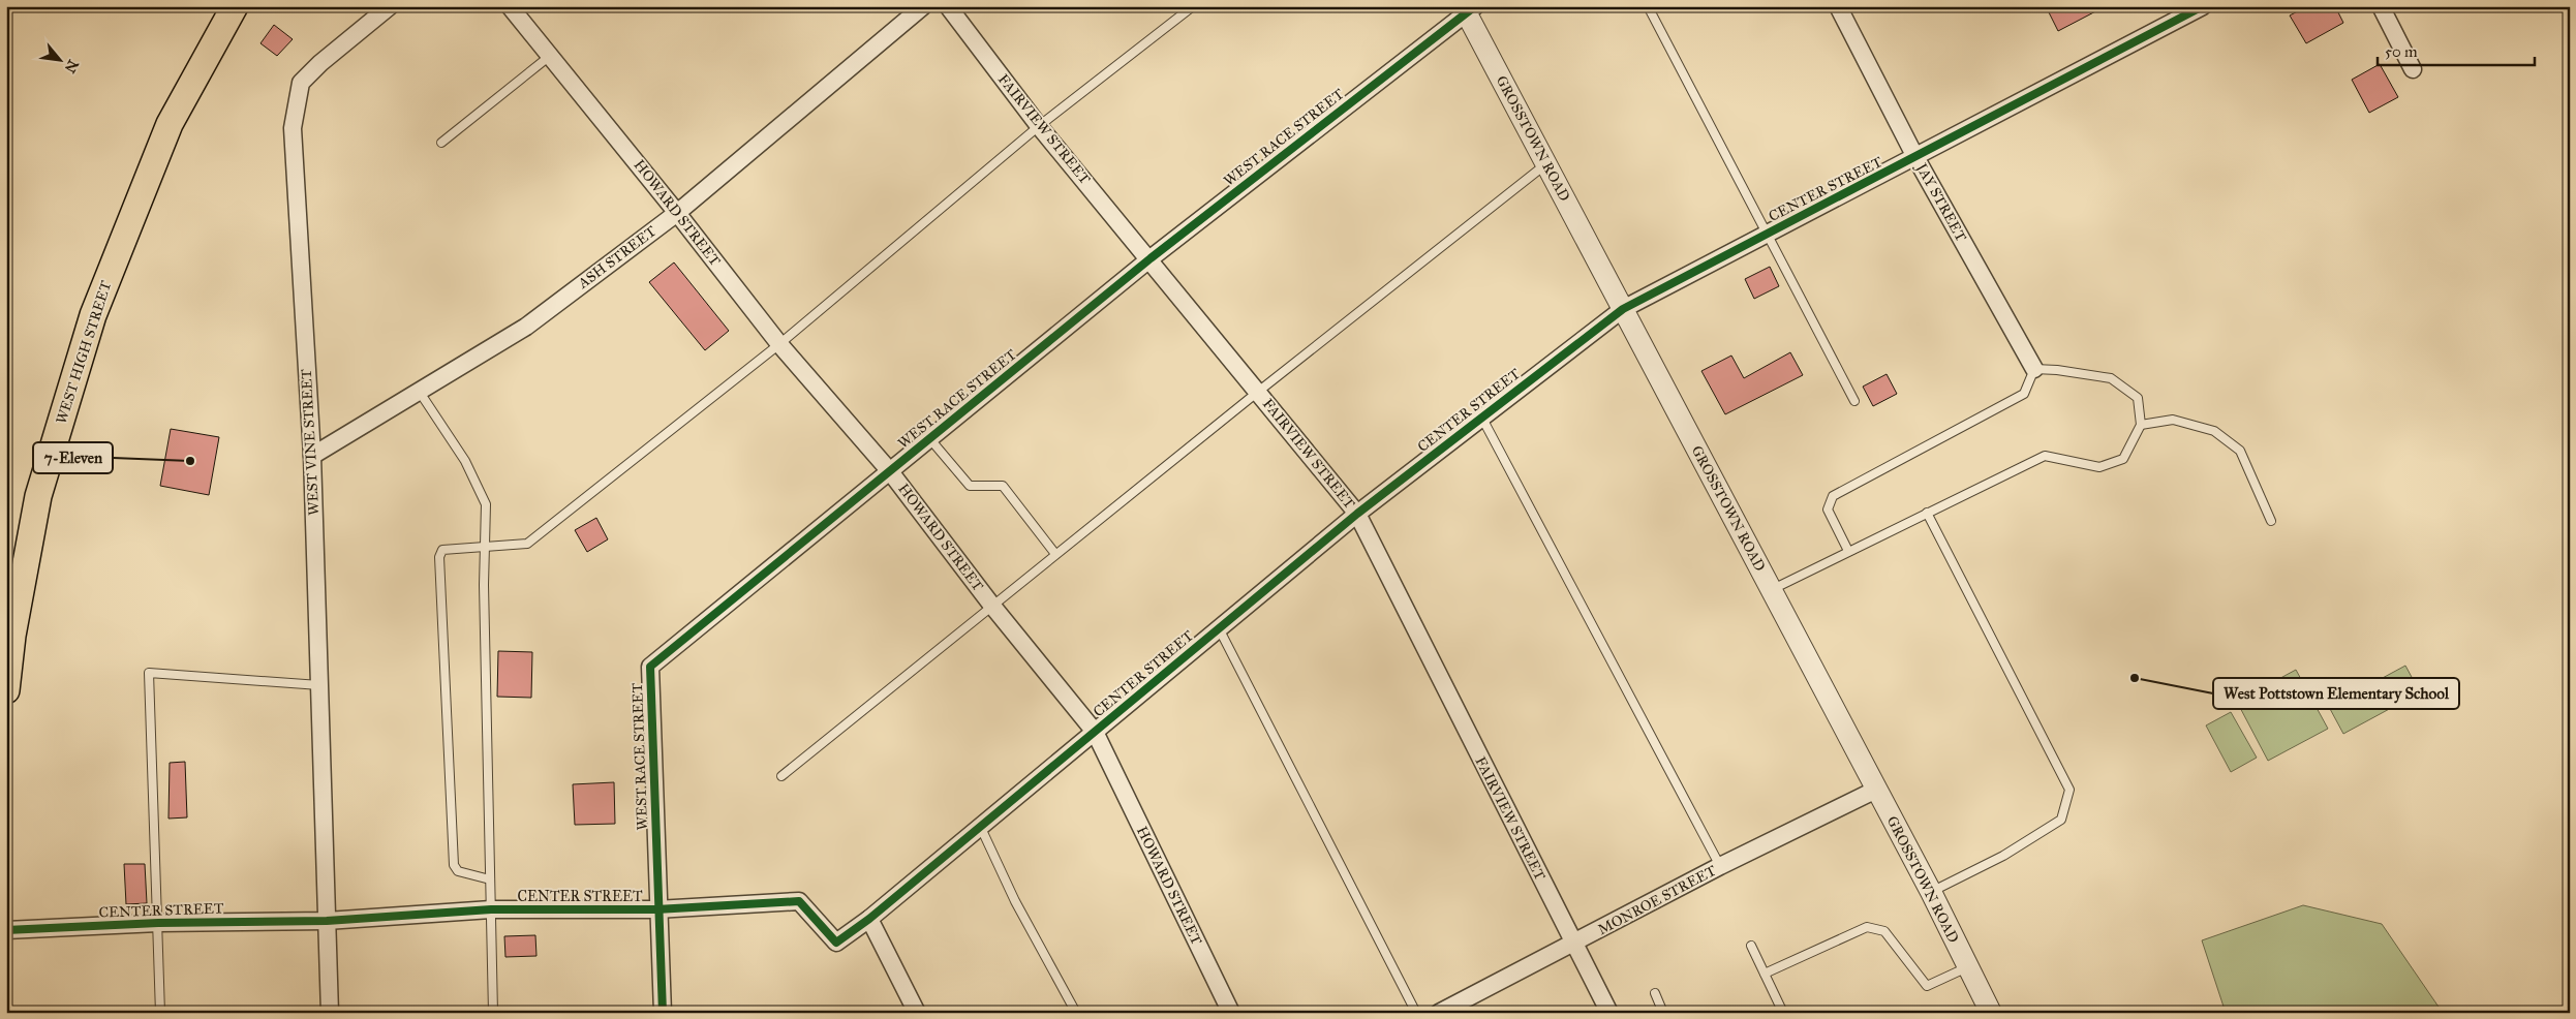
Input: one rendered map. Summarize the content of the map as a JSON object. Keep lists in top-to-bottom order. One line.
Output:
{"streets":{"main road":["WEST HIGH STREET"],"street":["FAIRVIEW STREET","WEST RACE STREET","GROSSTOWN ROAD","CENTER STREET","JAY STREET","HOWARD STREET","ASH STREET","WEST VINE STREET","MONROE STREET"]},"crossings":[["FAIRVIEW STREET","WEST RACE STREET"],["FAIRVIEW STREET","CENTER STREET"],["FAIRVIEW STREET","MONROE STREET"],["WEST RACE STREET","GROSSTOWN ROAD"],["WEST RACE STREET","CENTER STREET"],["WEST RACE STREET","HOWARD STREET"],["GROSSTOWN ROAD","CENTER STREET"],["GROSSTOWN ROAD","MONROE STREET"],["CENTER STREET","JAY STREET"],["CENTER STREET","HOWARD STREET"],["CENTER STREET","WEST VINE STREET"],["HOWARD STREET","ASH STREET"],["ASH STREET","WEST VINE STREET"]],"places":["7-Eleven","West Pottstown Elementary School"],"scale_bar":"50 m","north":"bottom right"}
